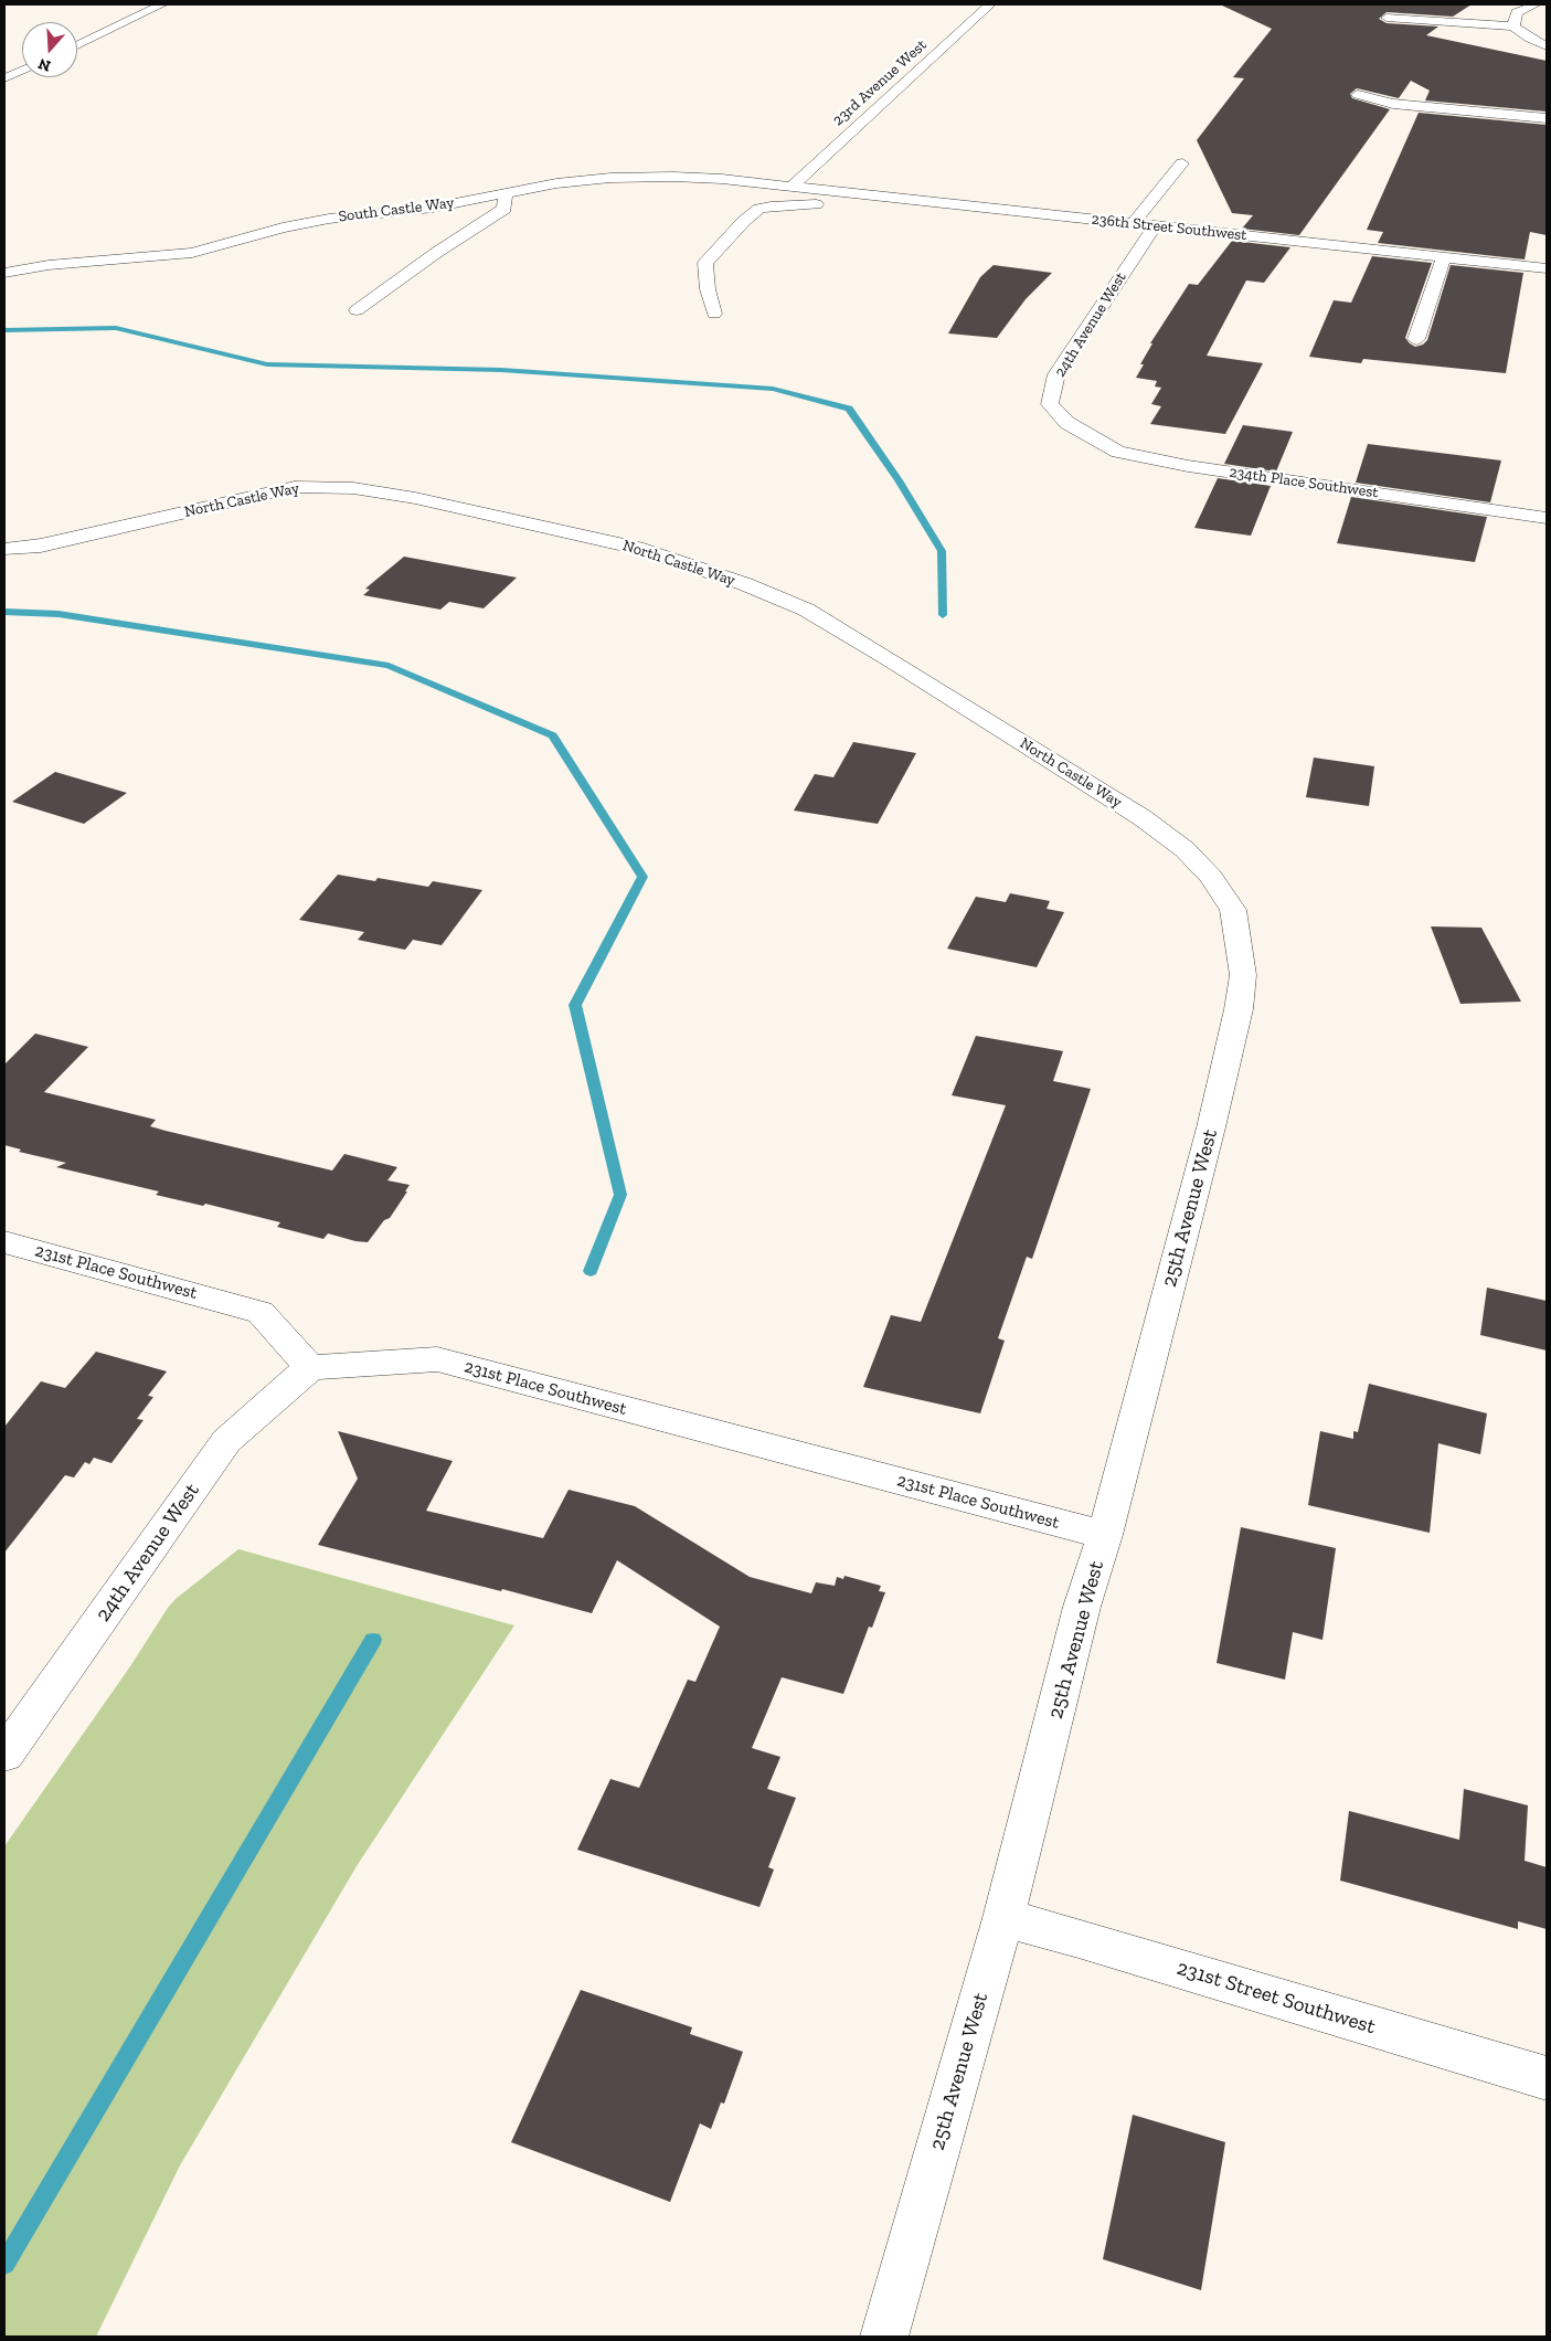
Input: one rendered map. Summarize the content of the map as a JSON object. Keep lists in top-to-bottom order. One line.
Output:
{"streets":{"street":["23rd Avenue West","South Castle Way","236th Street Southwest","24th Avenue West","234th Place Southwest","North Castle Way","25th Avenue West","231st Place Southwest","231st Street Southwest"]},"crossings":[["23rd Avenue West","South Castle Way"],["23rd Avenue West","236th Street Southwest"],["South Castle Way","236th Street Southwest"],["236th Street Southwest","24th Avenue West"],["24th Avenue West","234th Place Southwest"],["24th Avenue West","231st Place Southwest"],["North Castle Way","25th Avenue West"],["25th Avenue West","231st Place Southwest"],["25th Avenue West","231st Street Southwest"]],"north":"bottom"}
